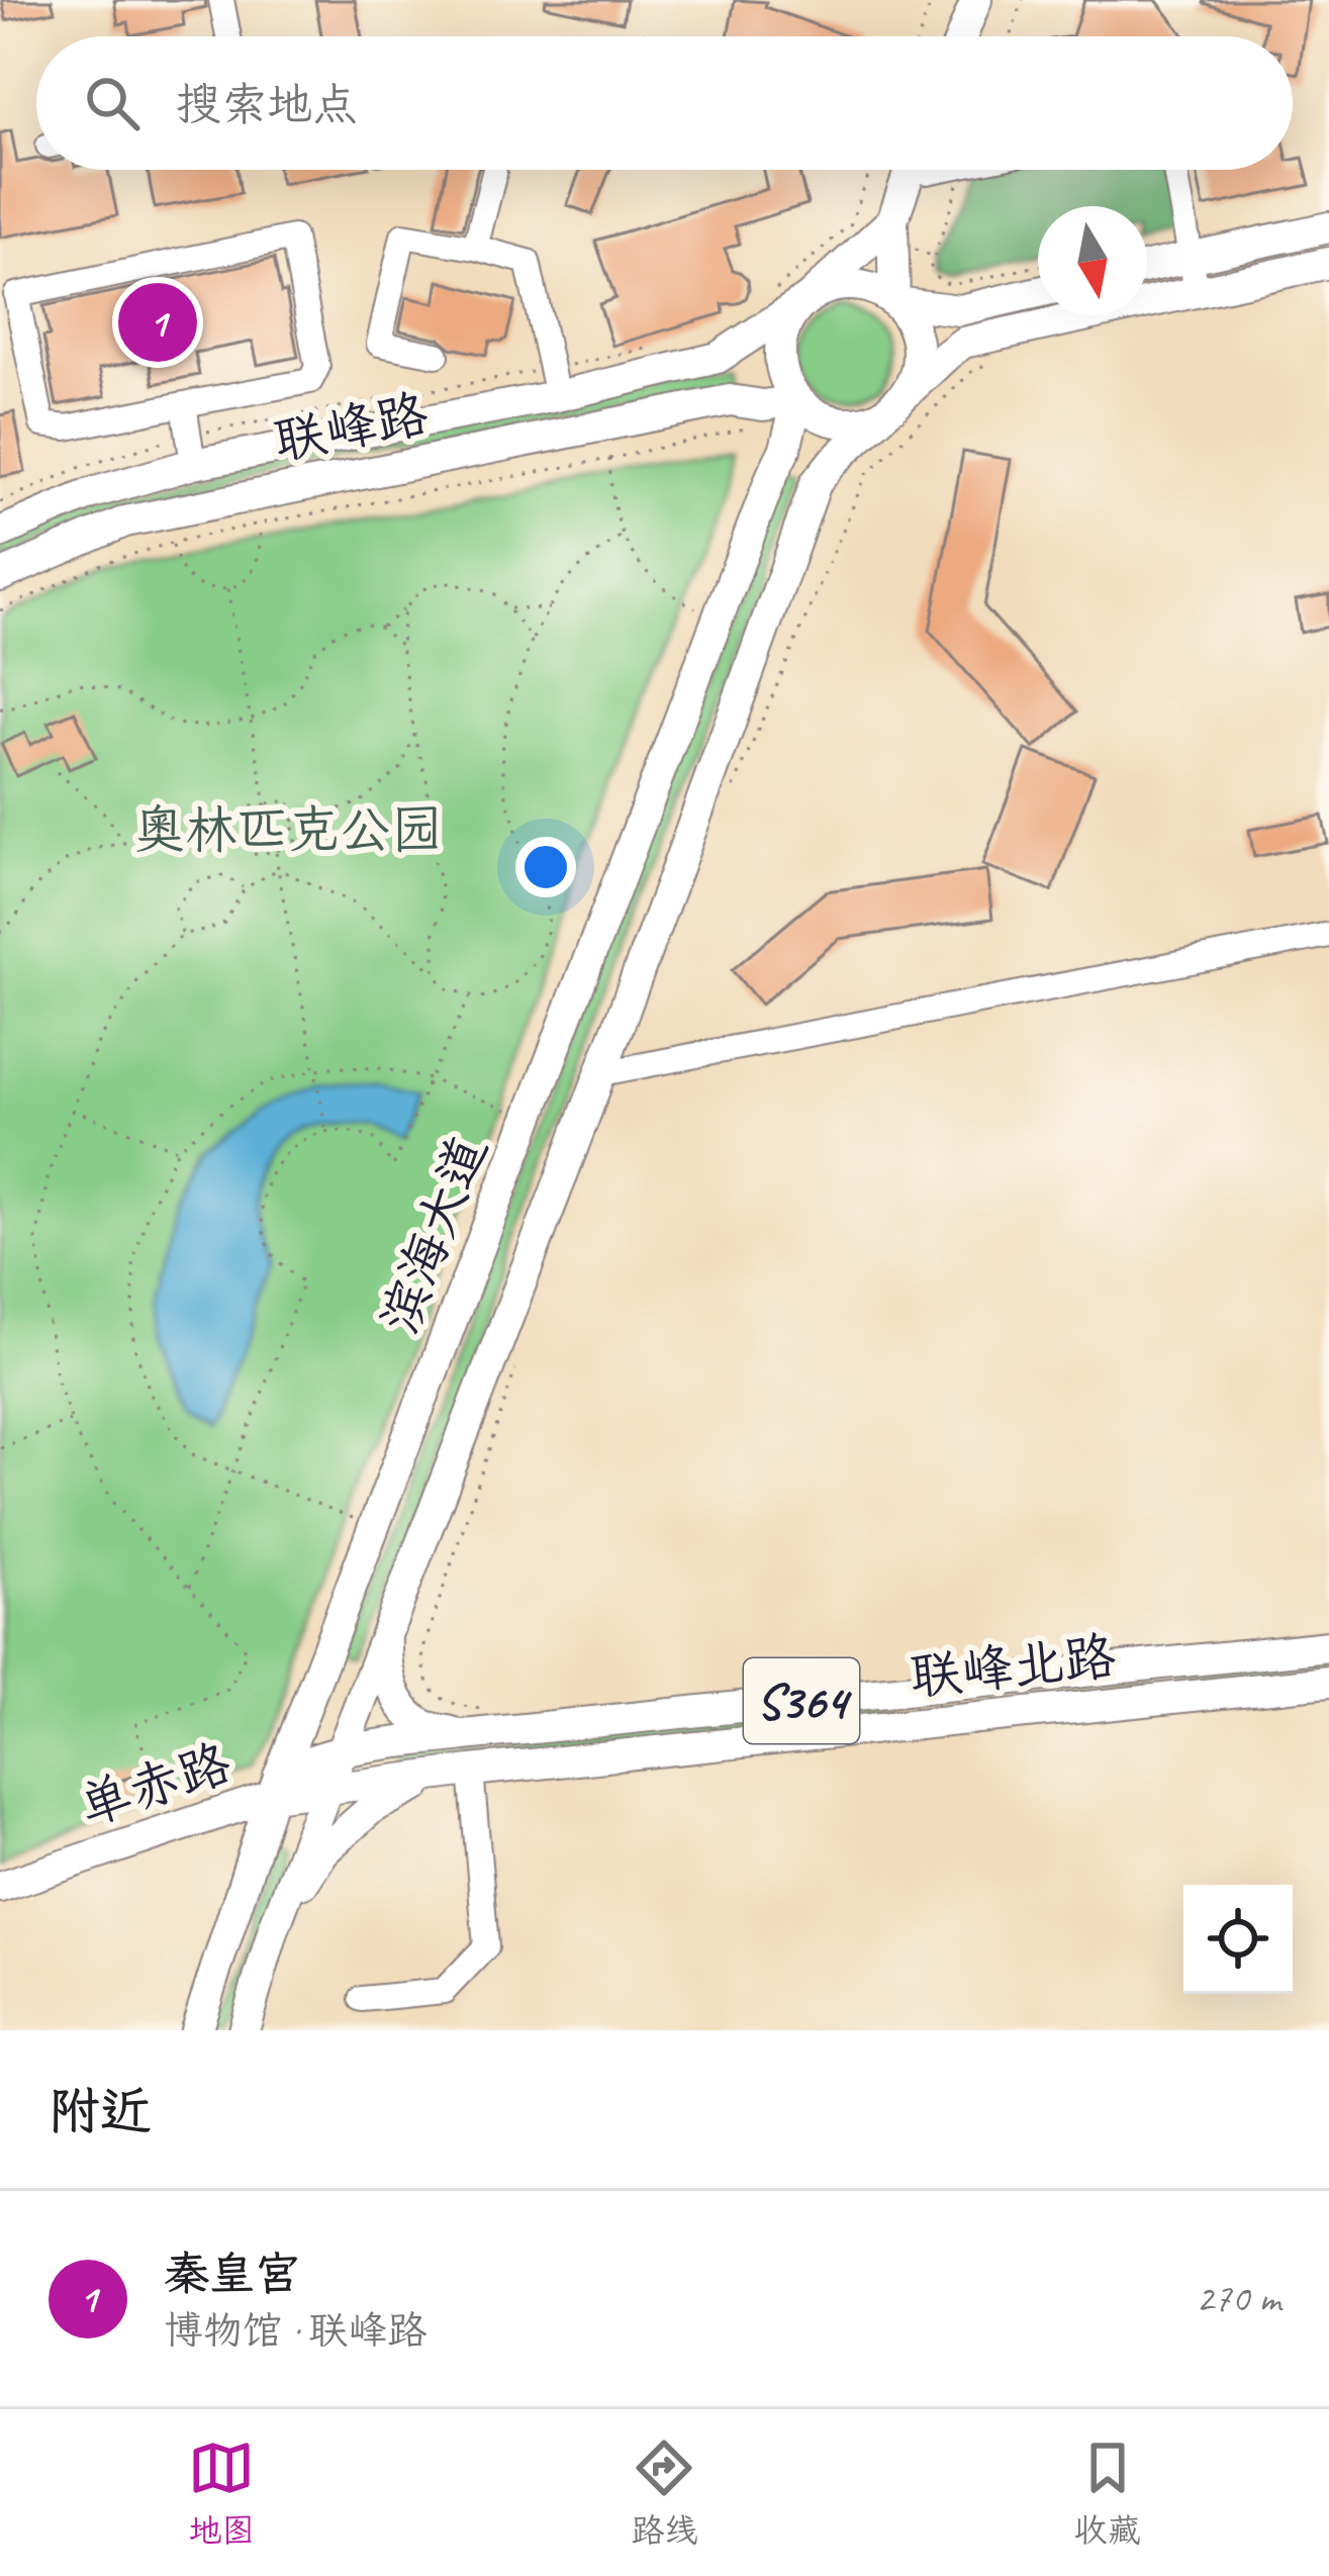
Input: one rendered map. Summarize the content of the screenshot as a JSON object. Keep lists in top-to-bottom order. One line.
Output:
{"streets":{"main road":["联峰路","滨海大道","联峰北路","S364","单赤路"]},"crossings":[["联峰路","滨海大道"],["滨海大道","联峰北路"],["滨海大道","单赤路"],["联峰北路","单赤路"]],"parks":["奥林匹克公园"],"north":"bottom","page":{"search":"搜索地点","pins":"1","heading":"附近","list":[{"mark":"1","name":"秦皇宫","note":"博物馆 · 联峰路","value":"270 m"}],"nav":["地图","路线","收藏"]}}
